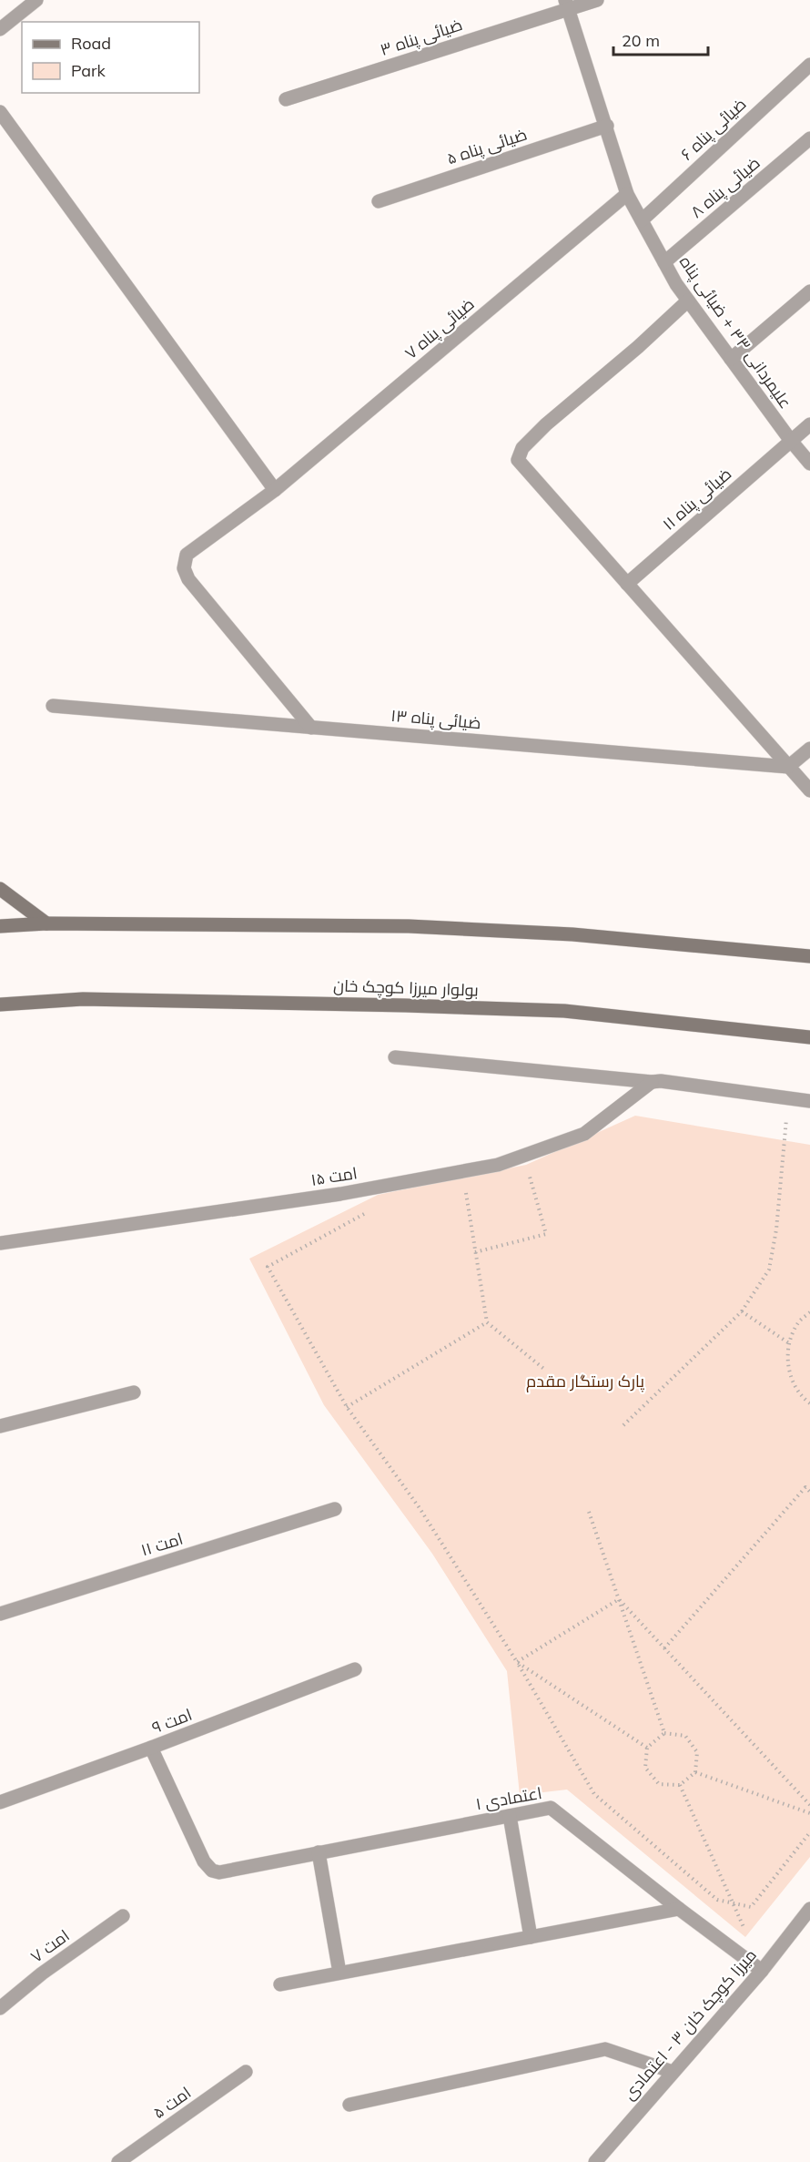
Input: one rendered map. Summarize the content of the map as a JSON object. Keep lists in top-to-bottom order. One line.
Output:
{"streets":{"main road":["بولوار میرزا کوچک خان"],"street":["ضیائی پناه ۳","ضیائی پناه ۶","ضیائی پناه ۵","ضیائی پناه ۸","ضیائی پناه ۷","علیمردانی ۳۳ + ضیائی پناه","ضیائی پناه ۱۱","ضیائی پناه ۱۳","امت ۱۵","امت ۱۱","امت ۹","اعتمادی ۱","امت ۷","میرزا کوچک خان ۳ - اعتمادی","امت ۵"]},"crossings":[["ضیائی پناه ۳","علیمردانی ۳۳ + ضیائی پناه"],["ضیائی پناه ۶","علیمردانی ۳۳ + ضیائی پناه"],["ضیائی پناه ۵","علیمردانی ۳۳ + ضیائی پناه"],["ضیائی پناه ۸","علیمردانی ۳۳ + ضیائی پناه"],["ضیائی پناه ۷","علیمردانی ۳۳ + ضیائی پناه"],["ضیائی پناه ۷","ضیائی پناه ۱۳"],["علیمردانی ۳۳ + ضیائی پناه","ضیائی پناه ۱۱"],["امت ۹","اعتمادی ۱"],["اعتمادی ۱","میرزا کوچک خان ۳ - اعتمادی"]],"parks":["پارک رستگار مقدم"],"legend":["Road","Park"],"scale_bar":"20 m"}
